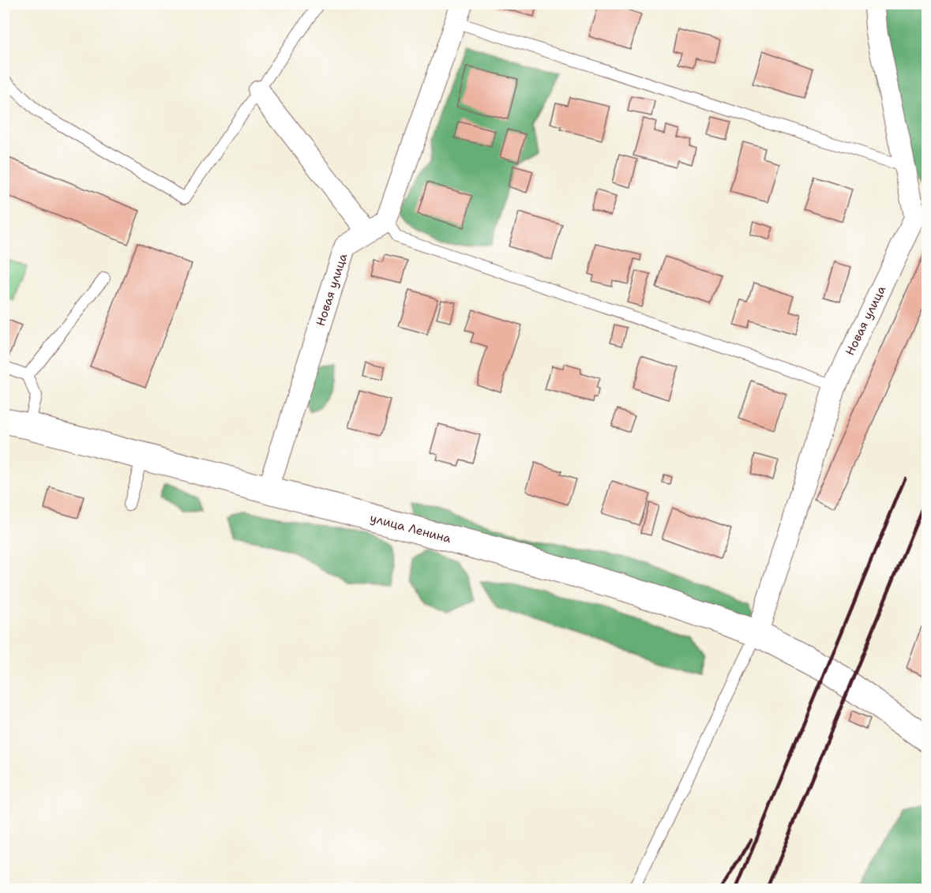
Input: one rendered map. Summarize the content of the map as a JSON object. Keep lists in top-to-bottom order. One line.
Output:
{"streets":{"main road":["улица Ленина"],"street":["Новая улица"]},"crossings":[["Новая улица","улица Ленина"]]}
